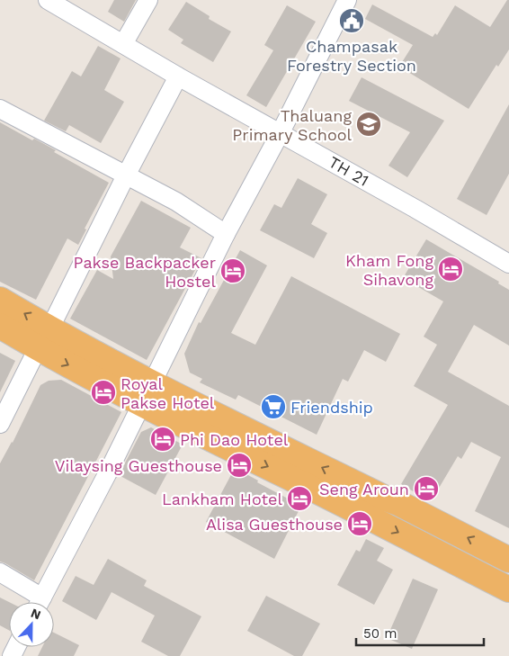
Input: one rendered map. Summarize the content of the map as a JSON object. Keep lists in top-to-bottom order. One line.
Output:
{"streets":{"street":["TH 21"]},"places":{"public building":["Champasak Forestry Section"],"school or university":["Thaluang Primary School"],"hotel":["Kham Fong Sihavong","Pakse Backpacker Hostel","Royal Pakse Hotel","Phi Dao Hotel","Vilaysing Guesthouse","Seng Aroun","Lankham Hotel","Alisa Guesthouse"],"supermarket":["Friendship"]},"scale_bar":"50 m","north":"top"}
